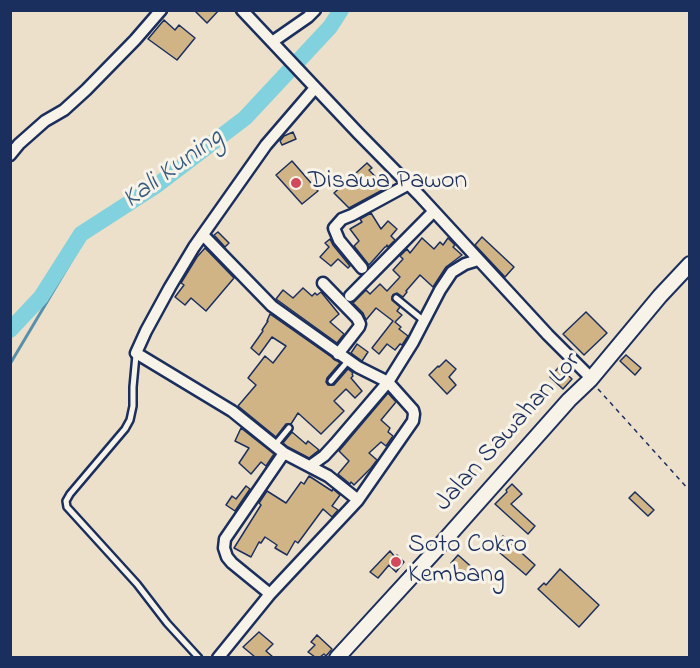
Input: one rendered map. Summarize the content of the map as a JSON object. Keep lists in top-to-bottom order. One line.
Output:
{"streets":{"main road":["Jalan Sawahan Lor"]},"water":["Kali Kuning"],"places":["Disawa Pawon","Soto Cokro Kembang"]}
